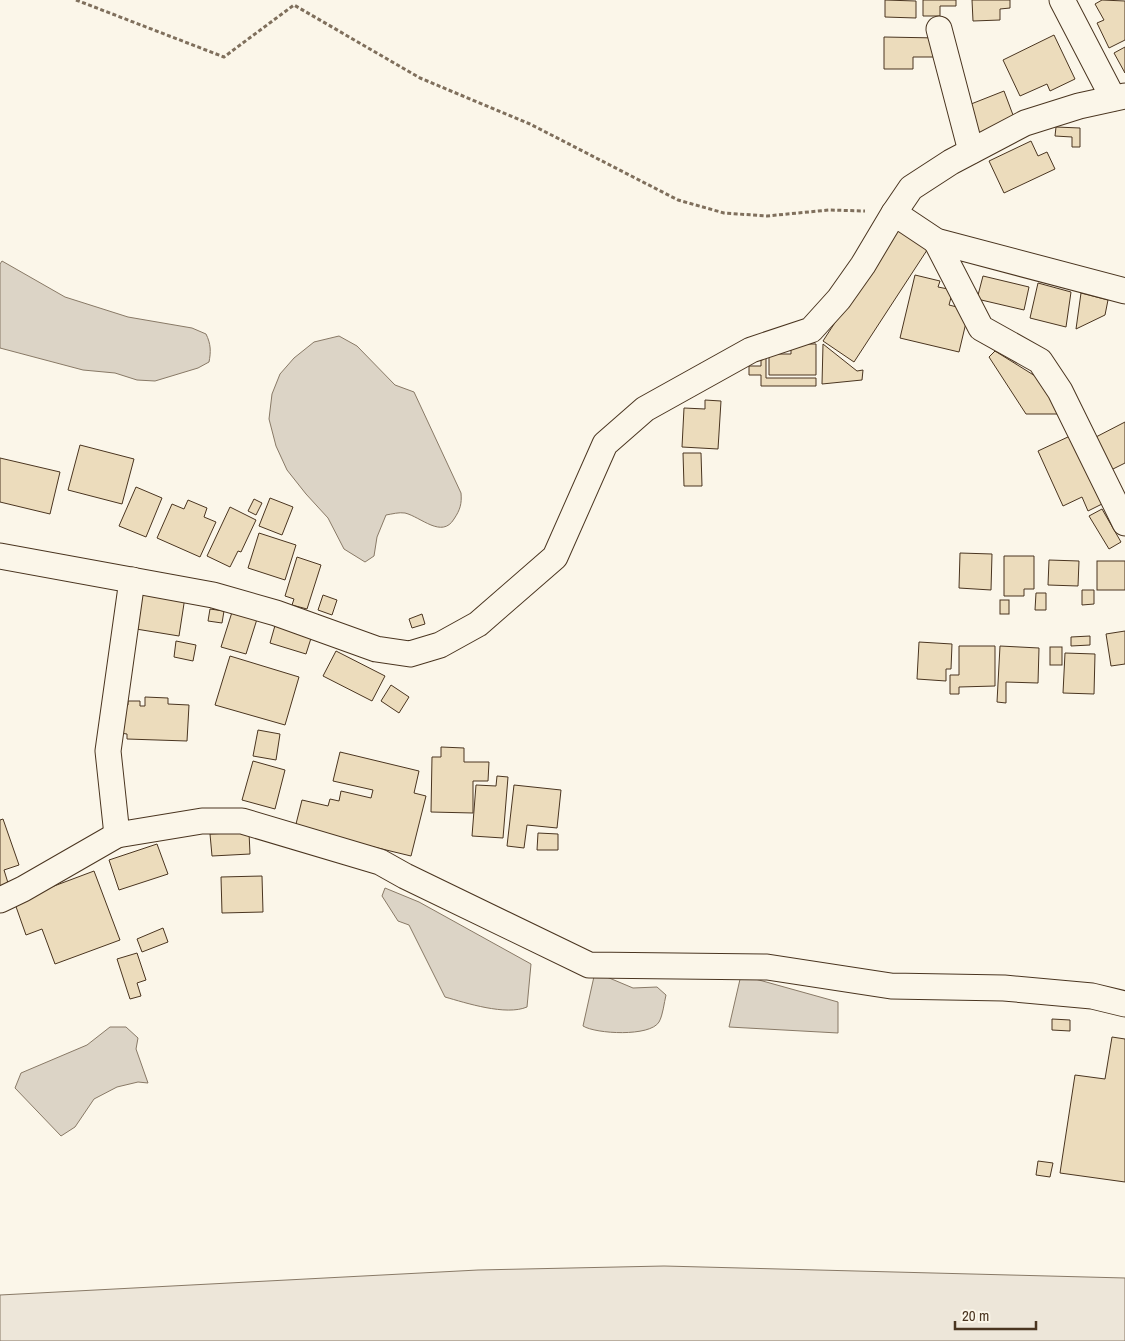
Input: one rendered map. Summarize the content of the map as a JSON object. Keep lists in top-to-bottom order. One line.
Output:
{"scale_bar":"20 m"}
